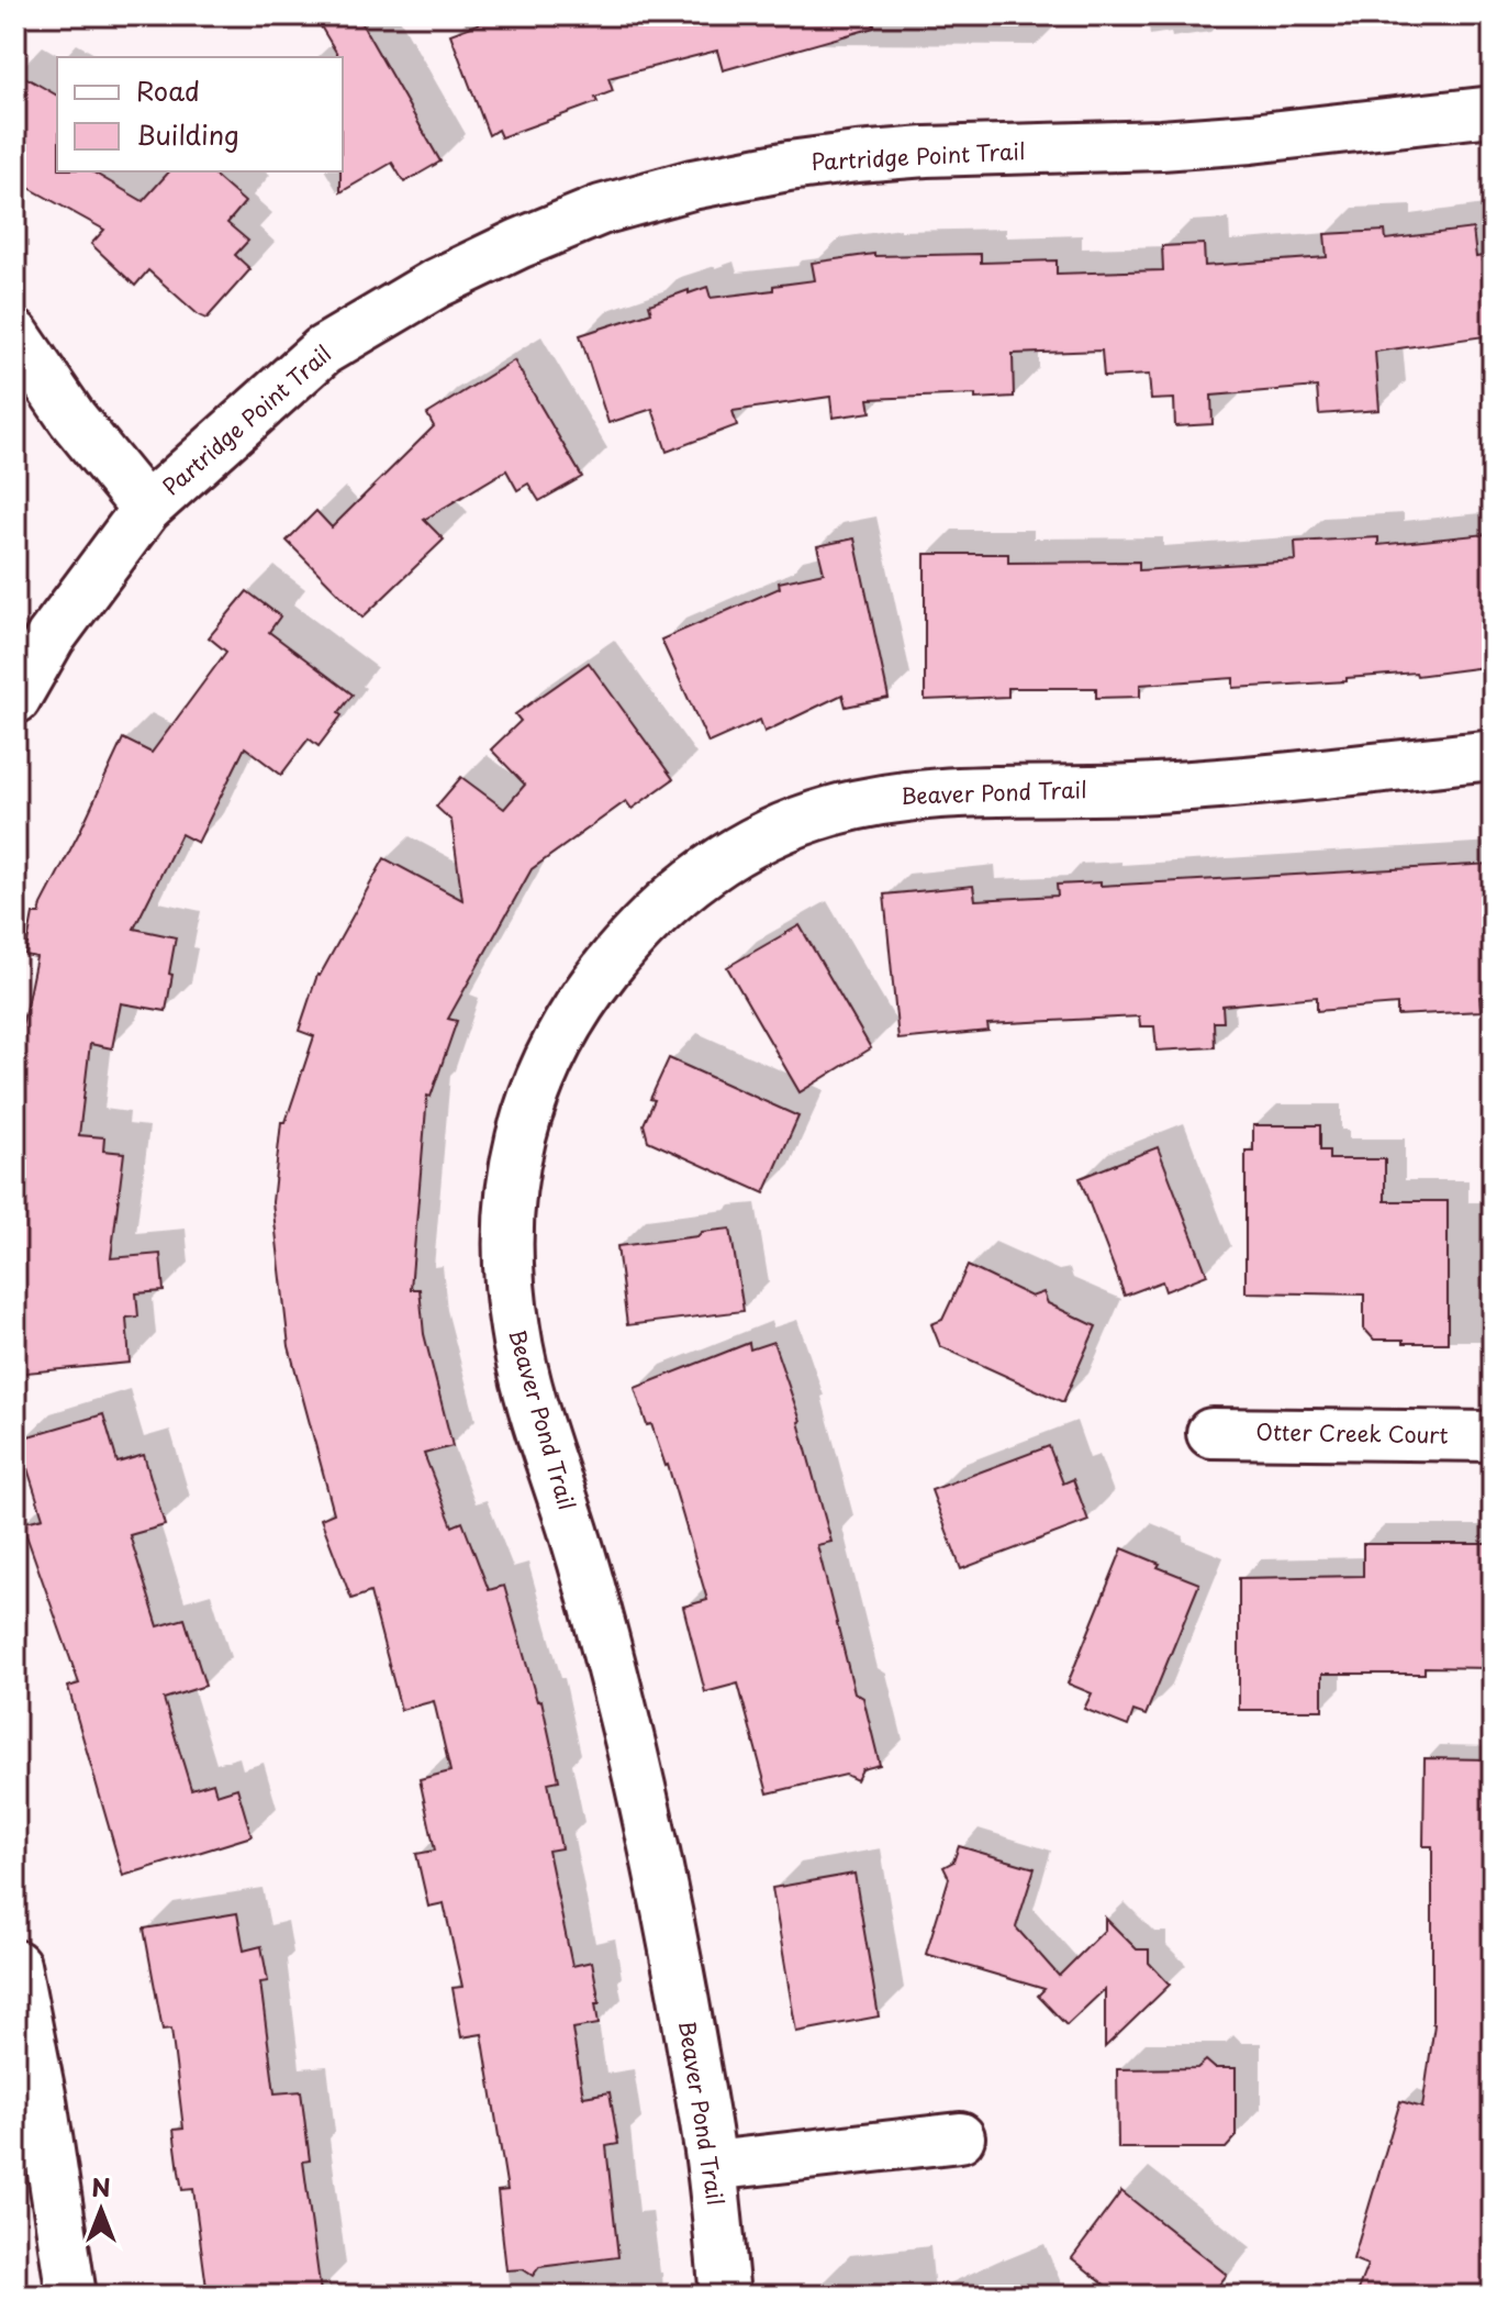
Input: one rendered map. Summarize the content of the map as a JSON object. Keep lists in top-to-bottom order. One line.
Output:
{"streets":{"street":["Partridge Point Trail","Beaver Pond Trail","Otter Creek Court"]},"legend":["Road","Building"],"north":"top"}
